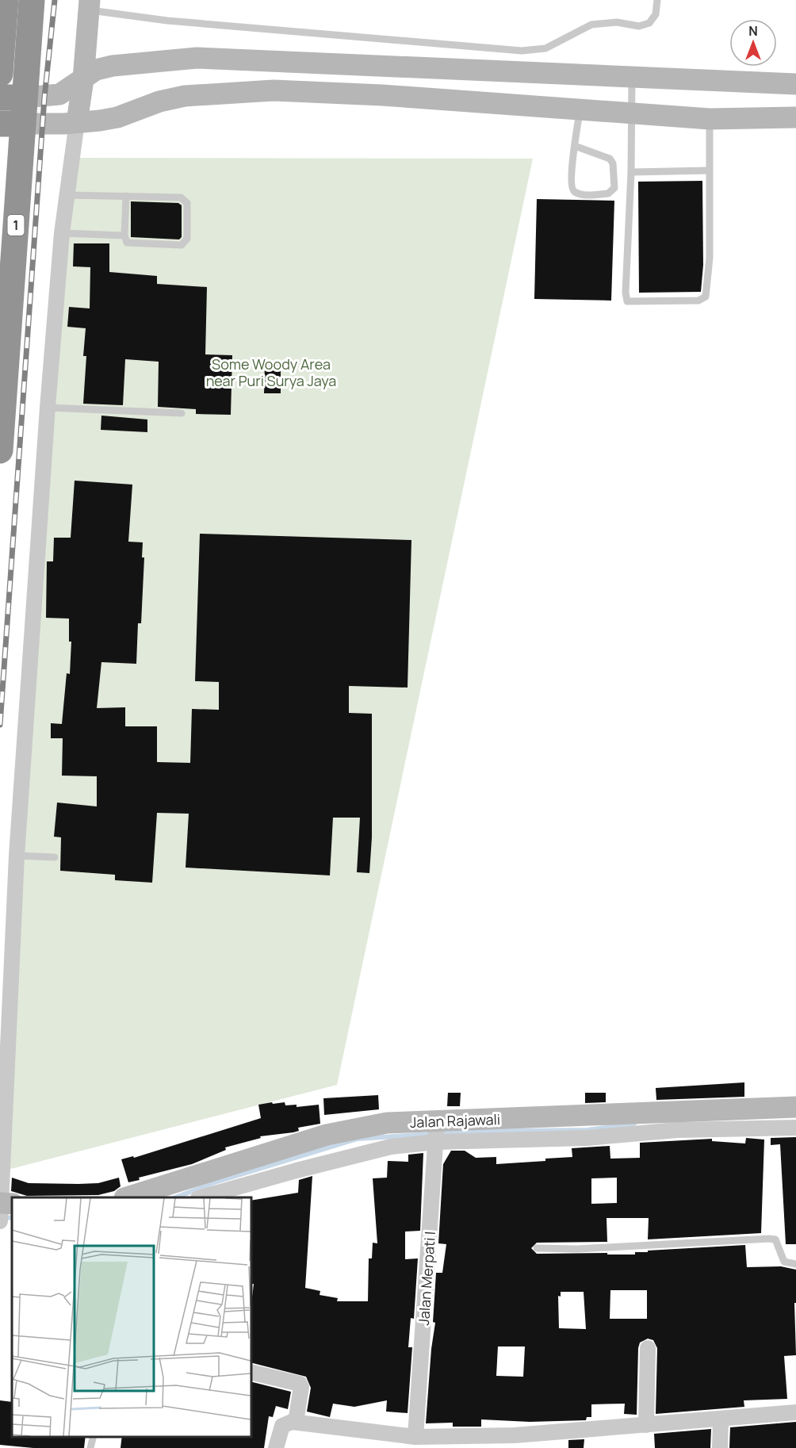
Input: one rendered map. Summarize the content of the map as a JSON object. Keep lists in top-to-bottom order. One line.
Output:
{"streets":{"highway":["1"],"street":["Jalan Rajawali","Jalan Merpati I"]},"crossings":[["Jalan Rajawali","Jalan Merpati I"]],"parks":["Some Woody Area near Puri Surya Jaya"],"north":"top"}
